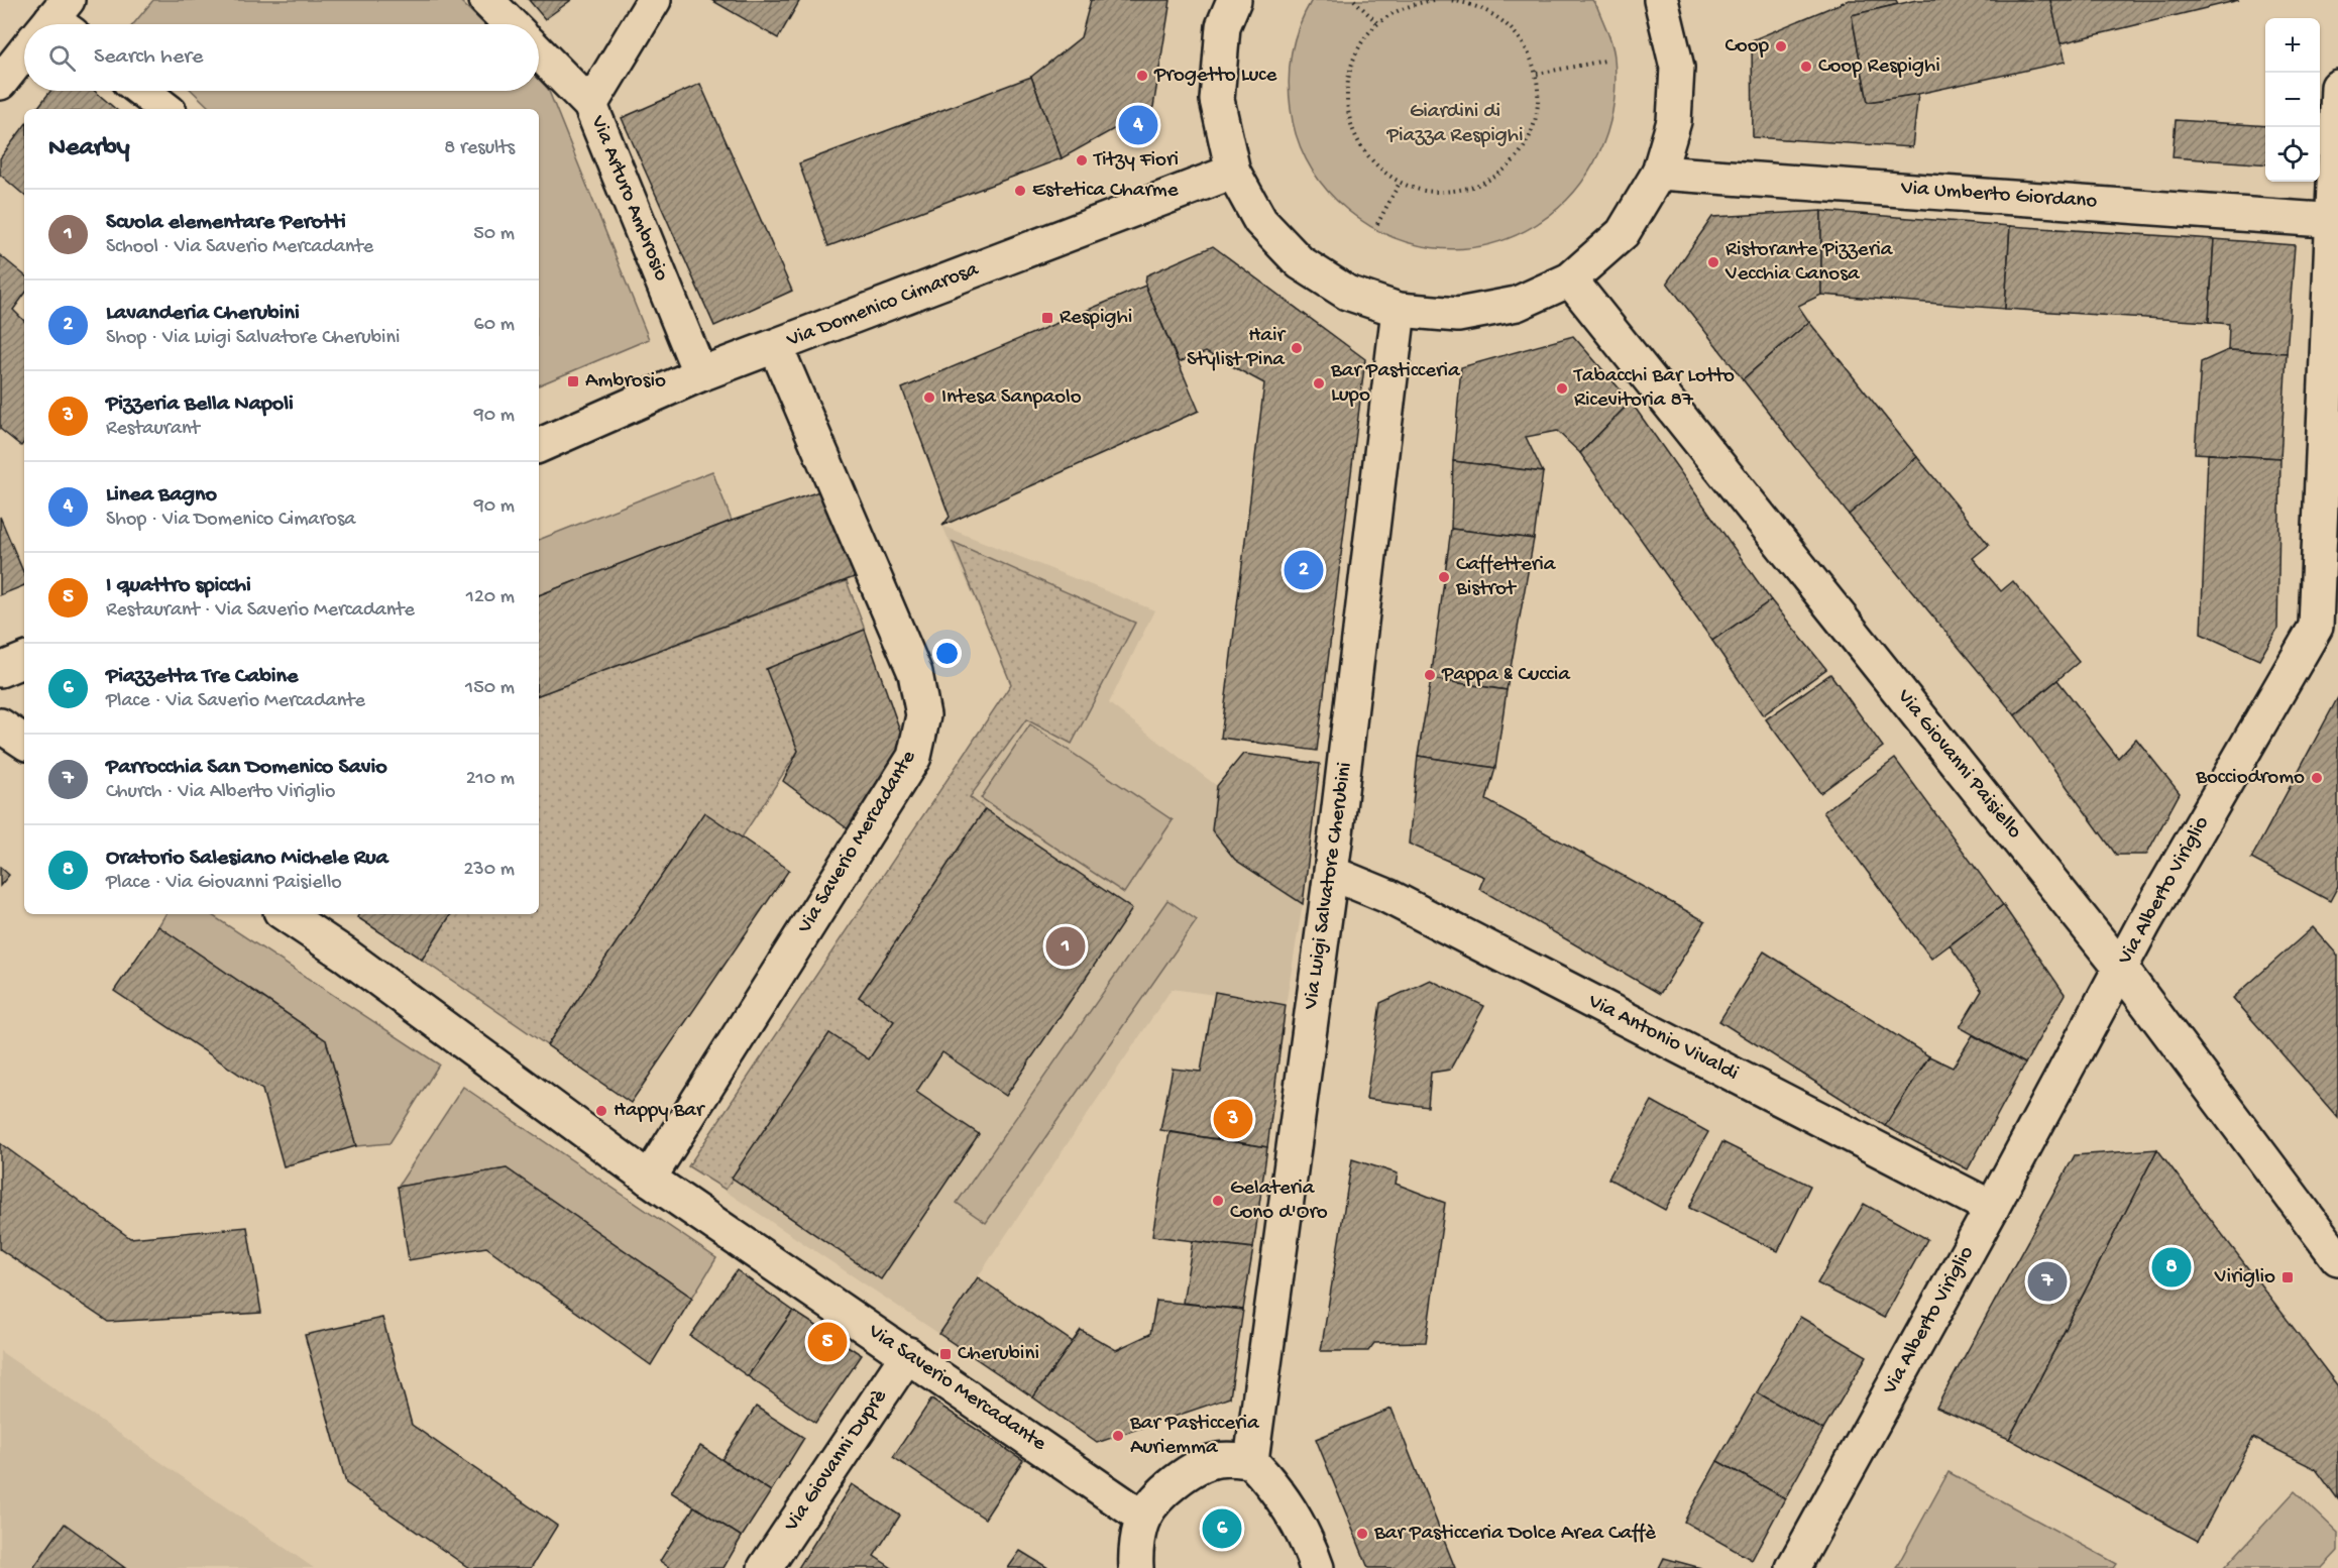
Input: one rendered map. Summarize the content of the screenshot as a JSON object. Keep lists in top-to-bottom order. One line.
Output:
{"streets":{"street":["Via Umberto Giordano","Via Arturo Ambrosio","Via Domenico Cimarosa","Via Giovanni Paisiello","Via Saverio Mercadante","Via Luigi Salvatore Cherubini","Via Alberto Viriglio","Via Antonio Vivaldi","Via Giovanni Duprè"]},"crossings":[["Via Umberto Giordano","Via Alberto Viriglio"],["Via Arturo Ambrosio","Via Domenico Cimarosa"],["Via Domenico Cimarosa","Via Saverio Mercadante"],["Via Giovanni Paisiello","Via Alberto Viriglio"],["Via Saverio Mercadante","Via Giovanni Duprè"],["Via Luigi Salvatore Cherubini","Via Antonio Vivaldi"],["Via Alberto Viriglio","Via Antonio Vivaldi"]],"parks":["Giardini di Piazza Respighi"],"places":{"other":["Coop","Coop Respighi","Progetto Luce","Titzy Fiori","Estetica Charme","Ristorante Pizzeria Vecchia Canosa","Hair Stylist Pina","Bar Pasticceria Lupo","Tabacchi Bar Lotto Ricevitoria 87","Intesa Sanpaolo","Caffetteria Bistrot","Pappa & Cuccia","Bocciodromo","Happy Bar","Gelateria Cono d'Oro","Bar Pasticceria Auriemma","Bar Pasticceria Dolce Area Caffè"],"transit":["Respighi","Ambrosio","Viriglio","Cherubini"]},"page":{"map_buttons":["+","−"],"search":"Search here","pins":["4","2","1","3","8","7","5","6"],"heading":["Nearby","8 results"],"list":[{"mark":"1","name":"Scuola elementare Perotti","note":"School · Via Saverio Mercadante","value":"50 m"},{"mark":"2","name":"Lavanderia Cherubini","note":"Shop · Via Luigi Salvatore Cherubini","value":"60 m"},{"mark":"3","name":"Pizzeria Bella Napoli","note":"Restaurant","value":"90 m"},{"mark":"4","name":"Linea Bagno","note":"Shop · Via Domenico Cimarosa","value":"90 m"},{"mark":"5","name":"I quattro spicchi","note":"Restaurant · Via Saverio Mercadante","value":"120 m"},{"mark":"6","name":"Piazzetta Tre Cabine","note":"Place · Via Saverio Mercadante","value":"150 m"},{"mark":"7","name":"Parrocchia San Domenico Savio","note":"Church · Via Alberto Viriglio","value":"210 m"},{"mark":"8","name":"Oratorio Salesiano Michele Rua","note":"Place · Via Giovanni Paisiello","value":"230 m"}]}}
